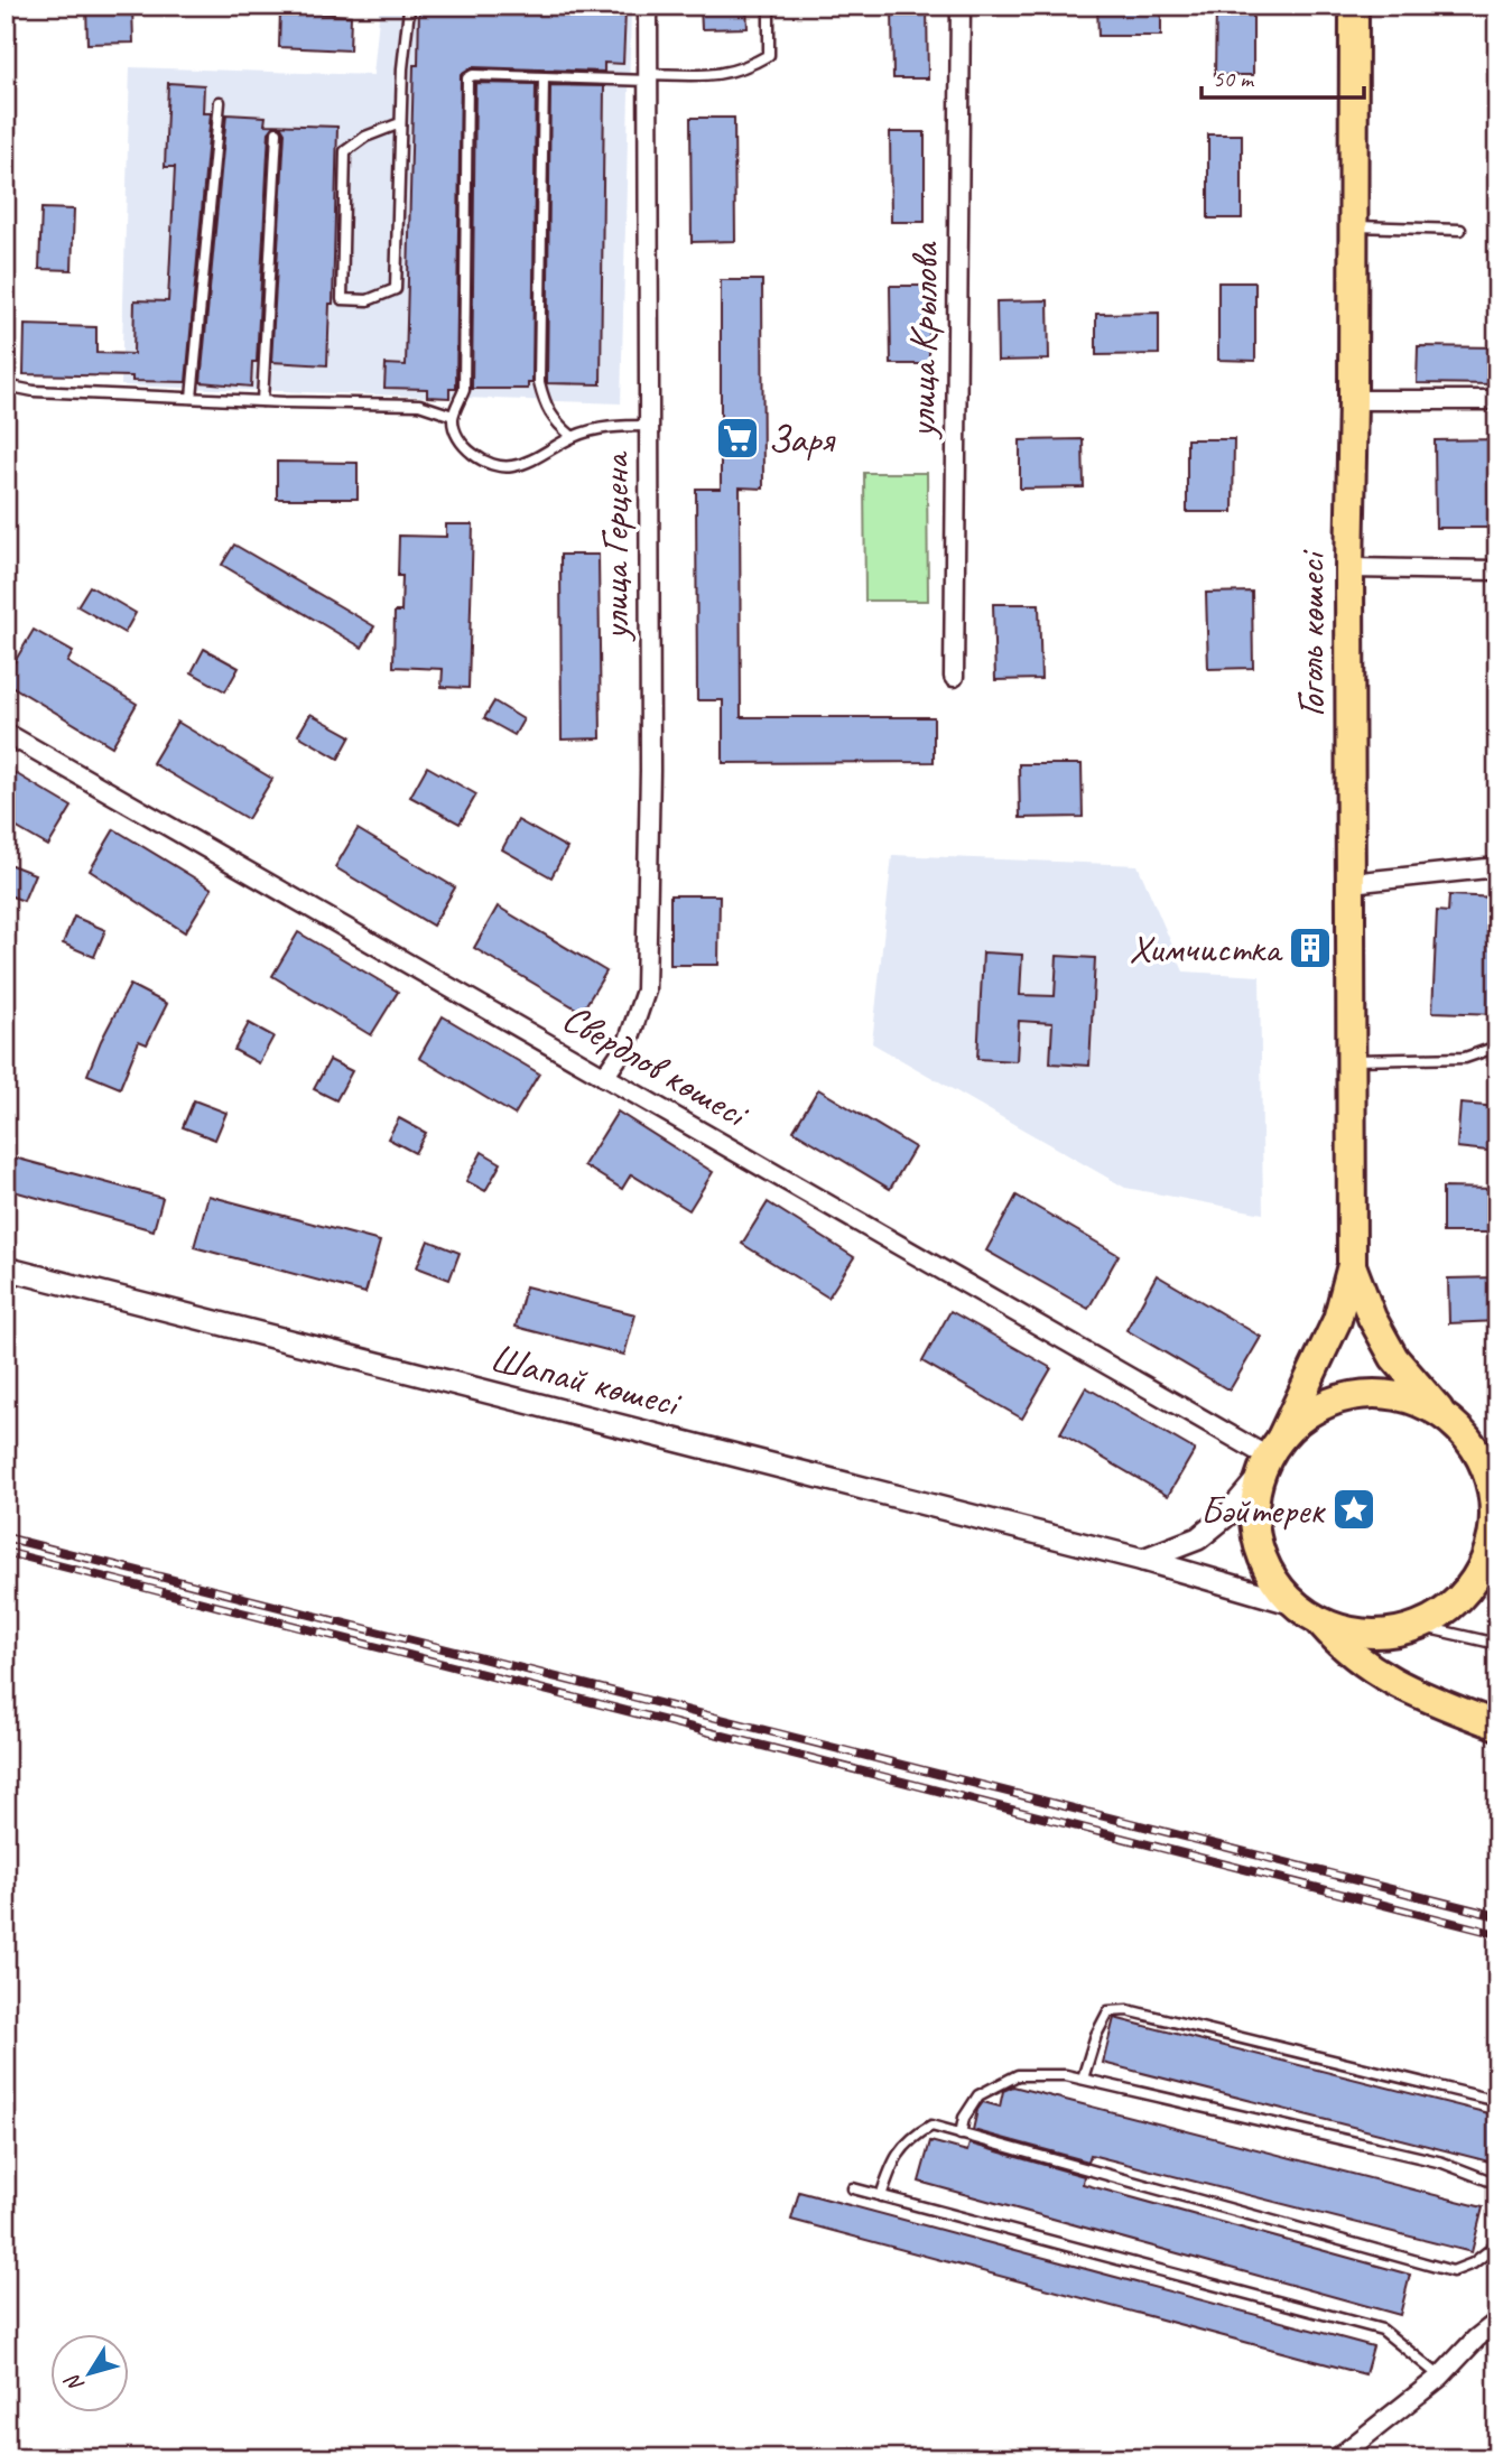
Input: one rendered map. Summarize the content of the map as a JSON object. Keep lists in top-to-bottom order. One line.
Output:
{"streets":{"main road":["Гоголь көшесі"],"street":["улица Крылова","улица Герцена","Свердлов көшесі","Шапай көшесі"]},"crossings":[["улица Герцена","Свердлов көшесі"],["Свердлов көшесі","Шапай көшесі"]],"places":{"supermarket":["Заря"],"building":["Химчистка"],"place":["Бәйтерек"]},"scale_bar":"50 m","north":"bottom left"}
